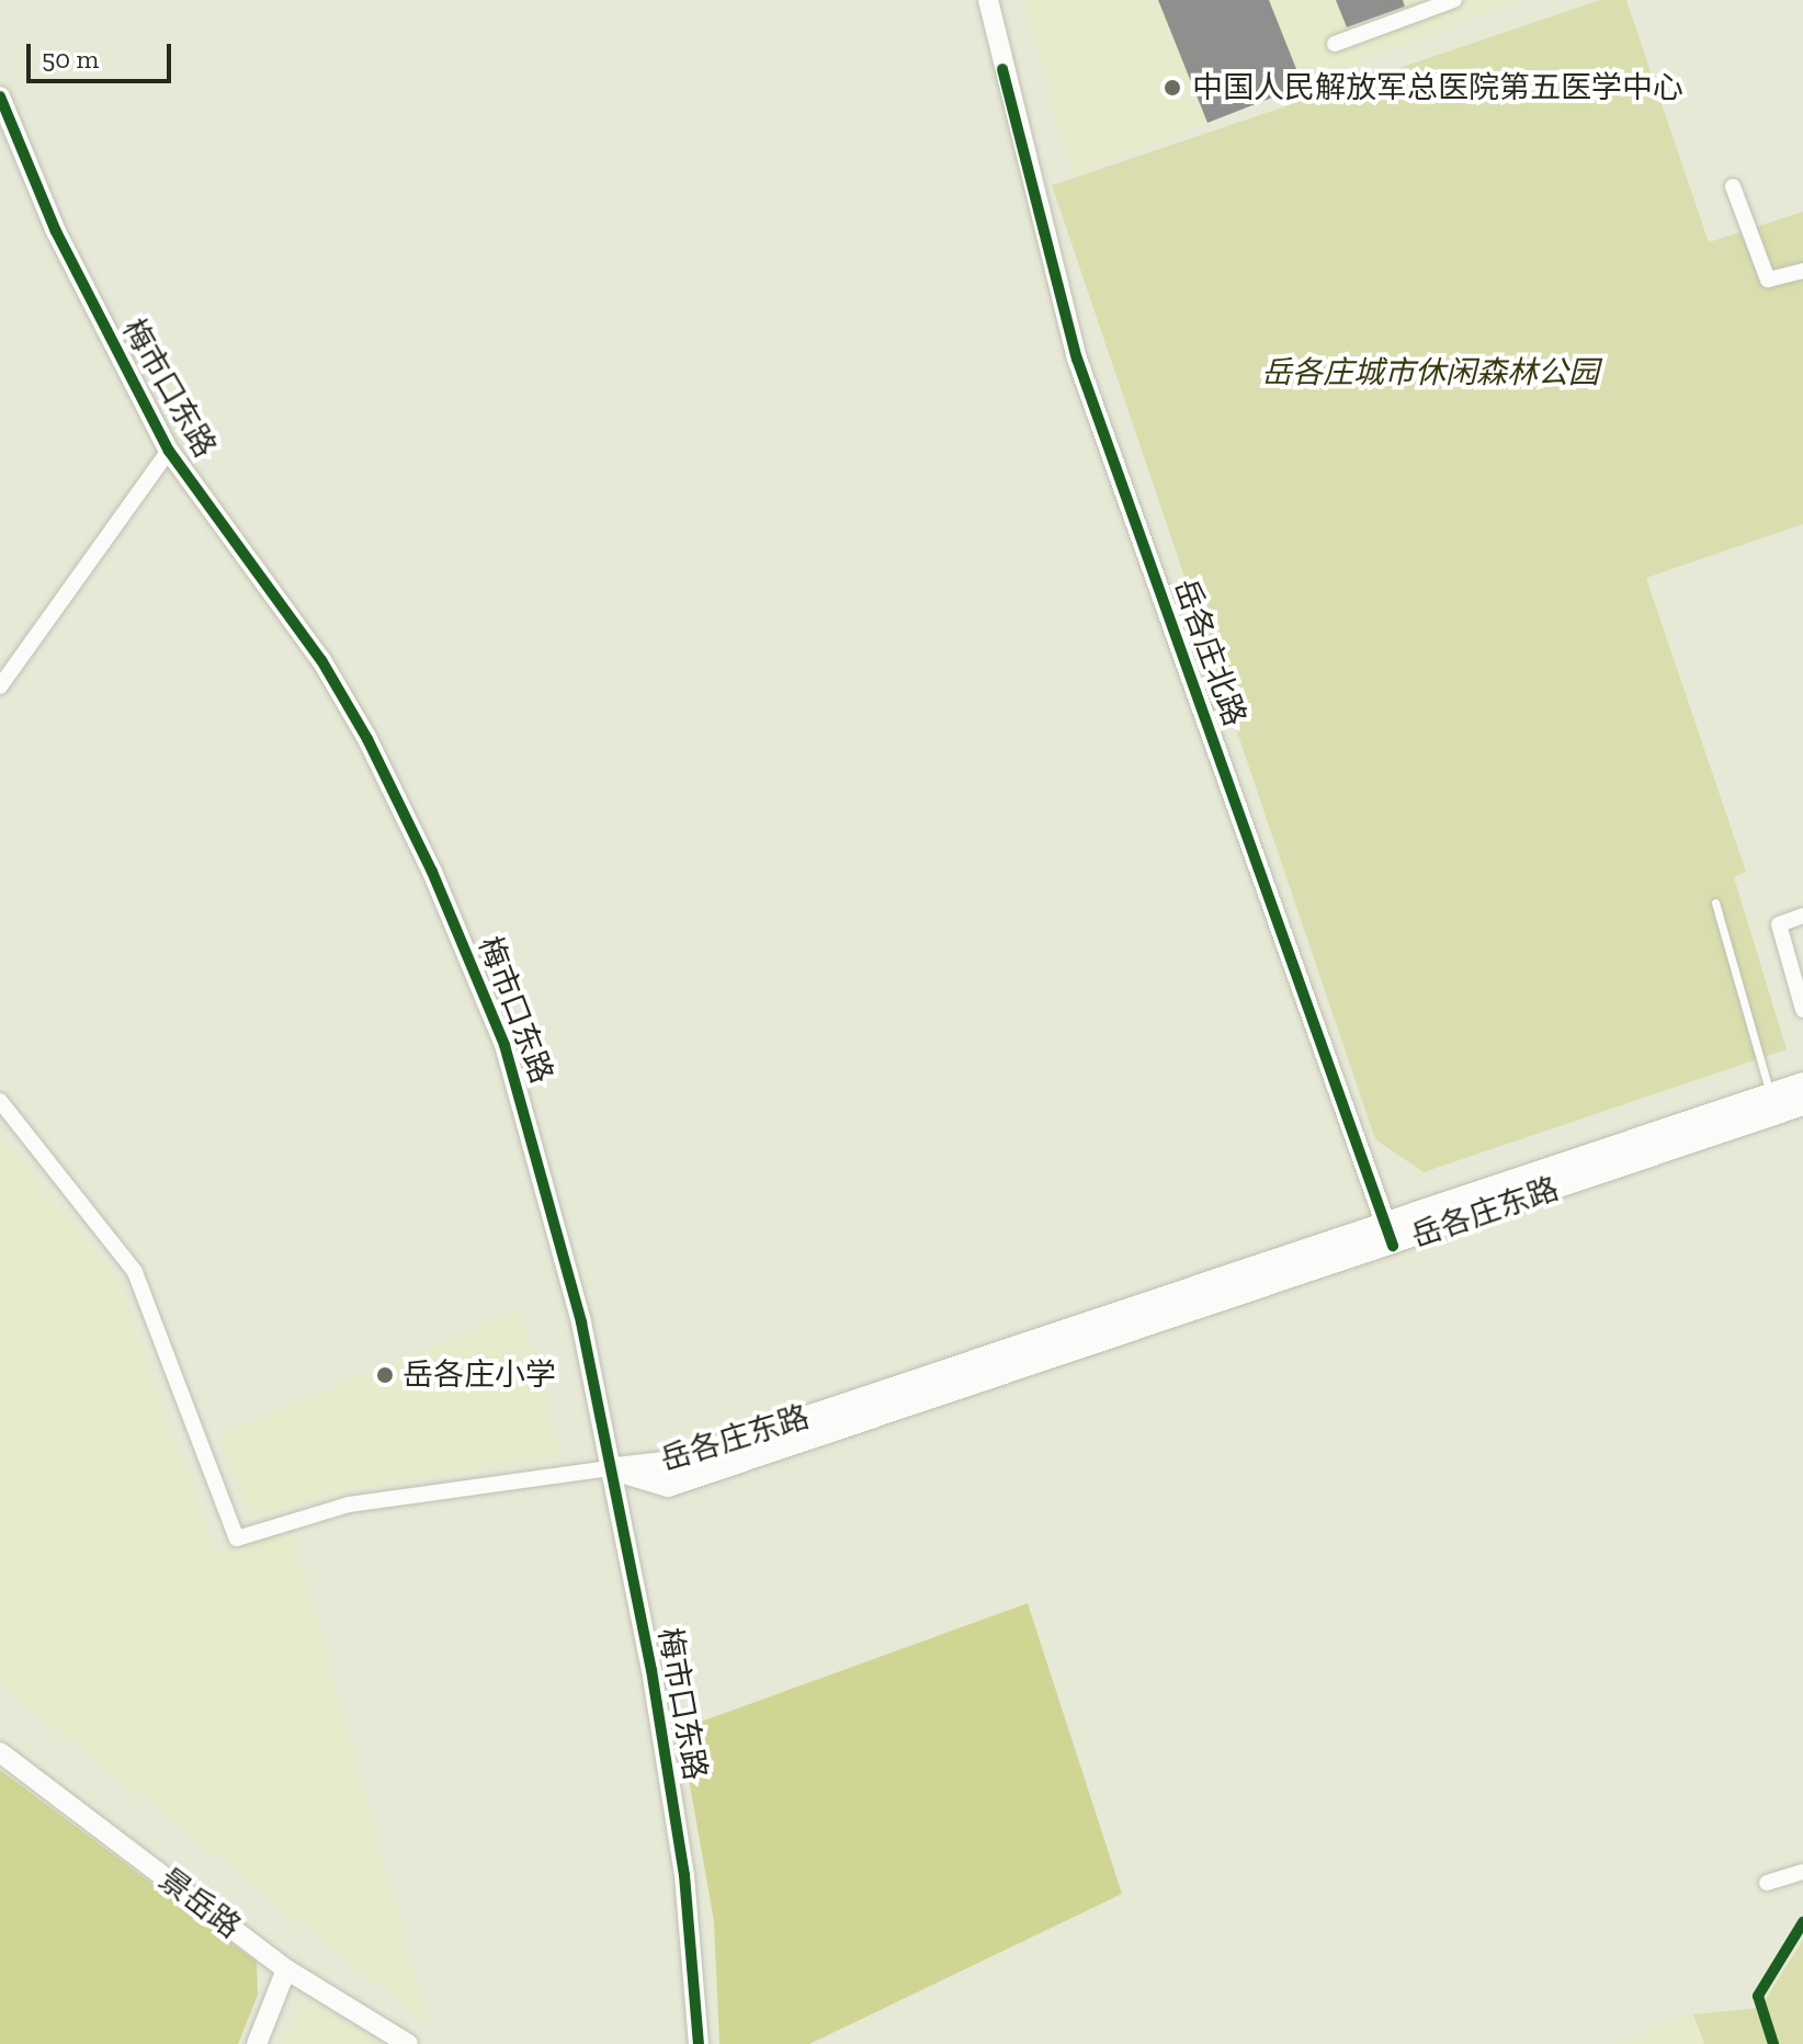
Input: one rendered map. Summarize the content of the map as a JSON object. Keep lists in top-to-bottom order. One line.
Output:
{"streets":{"main road":["岳各庄东路"],"street":["梅市口东路","岳各庄北路","景岳路"]},"crossings":[["梅市口东路","岳各庄东路"],["岳各庄北路","岳各庄东路"]],"parks":["岳各庄城市休闲森林公园"],"places":["中国人民解放军总医院第五医学中心","岳各庄小学"],"scale_bar":"50 m"}
